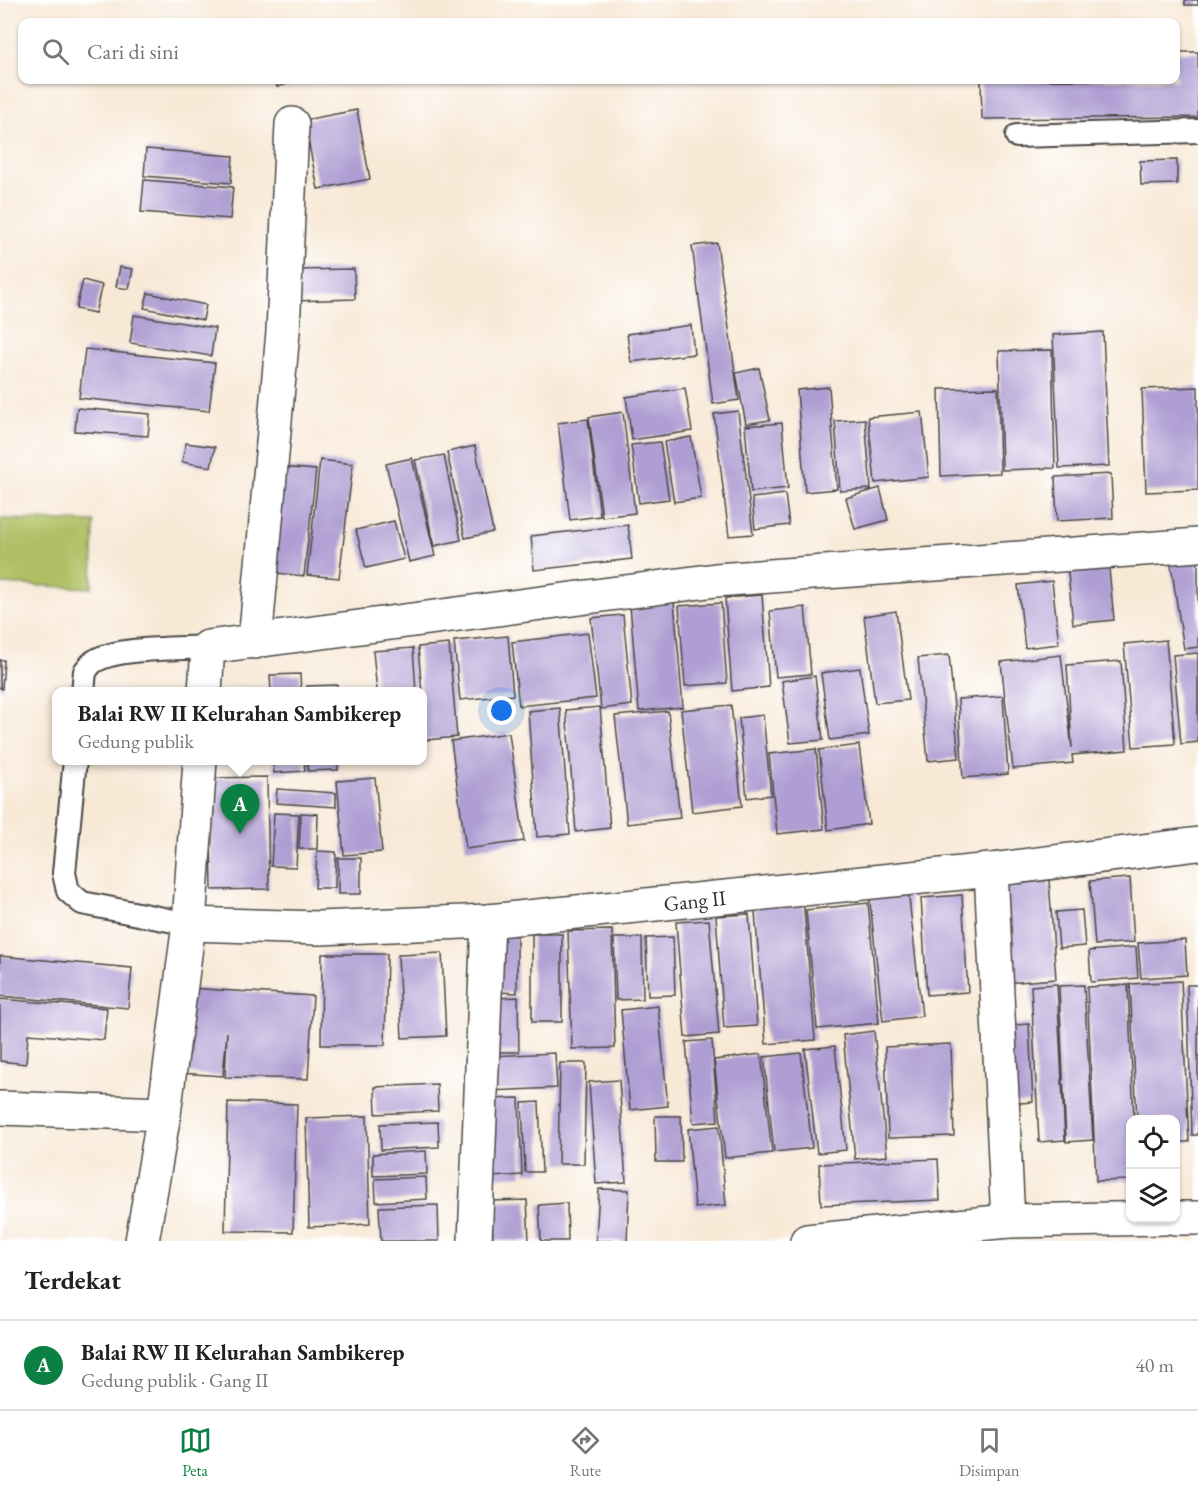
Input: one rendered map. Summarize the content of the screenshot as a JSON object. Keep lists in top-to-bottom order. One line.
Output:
{"streets":{"street":["Gang II"]},"page":{"search":"Cari di sini","popup":["Balai RW II Kelurahan Sambikerep","Gedung publik"],"pins":"A","heading":"Terdekat","list":[{"mark":"A","name":"Balai RW II Kelurahan Sambikerep","note":"Gedung publik · Gang II","value":"40 m"}],"nav":["Peta","Rute","Disimpan"]}}
